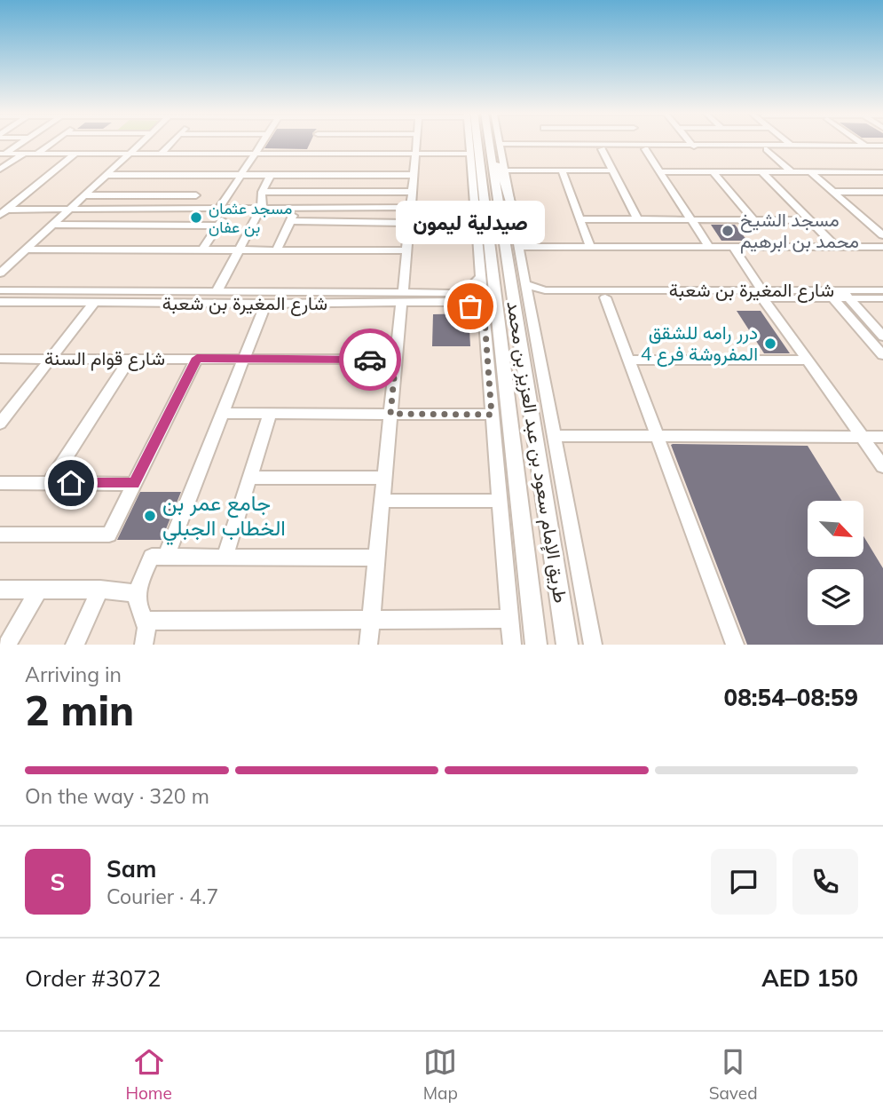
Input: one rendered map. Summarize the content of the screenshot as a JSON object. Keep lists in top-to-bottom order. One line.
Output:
{"streets":{"main road":["طريق الإمام سعود بن عبد العزيز بن محمد"],"street":["شارع المغيرة بن شعبة","شارع قوام السنة"]},"places":["مسجد عثمان بن عفان","مسجد الشيخ محمد بن ابرهيم","صيدلية ليمون","درر رامه للشقق المفروشة فرع 4","جامع عمر بن الخطاب الجبلي"],"north":"bottom right","page":{"bubble":"صيدلية ليمون","heading":["2 min","Arriving in","08:54–08:59"],"panel":["Sam","Courier · 4.7","Order #3072","AED 150"],"bar":"On the way · 320 m","round":"S","tabs":["Home","Map","Saved"]}}
